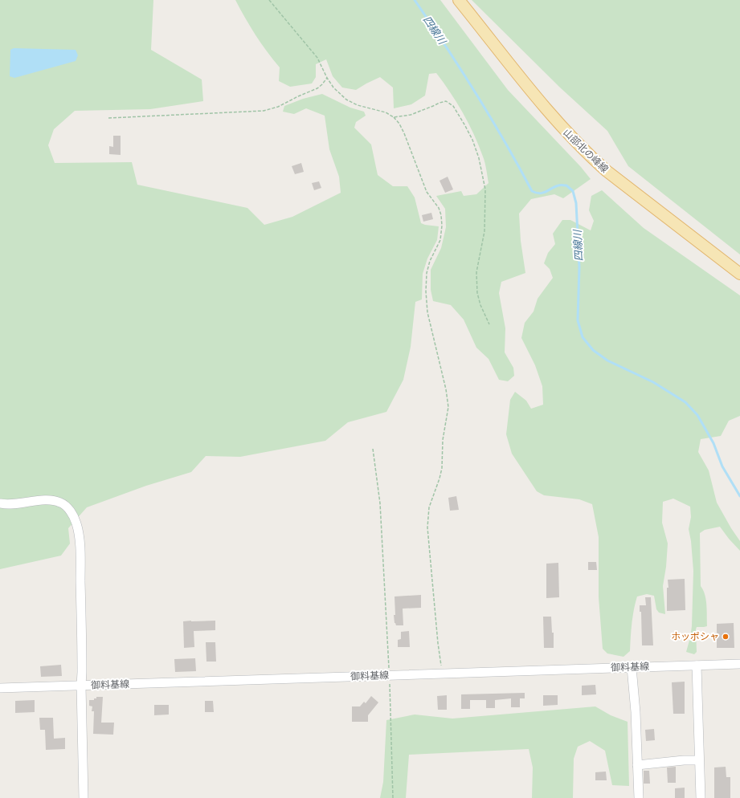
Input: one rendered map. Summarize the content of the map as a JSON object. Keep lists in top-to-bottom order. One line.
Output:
{"streets":{"main road":["山部北の峰線"],"street":["御料基線"]},"water":["四線川"],"places":["ホッポシャ"]}
